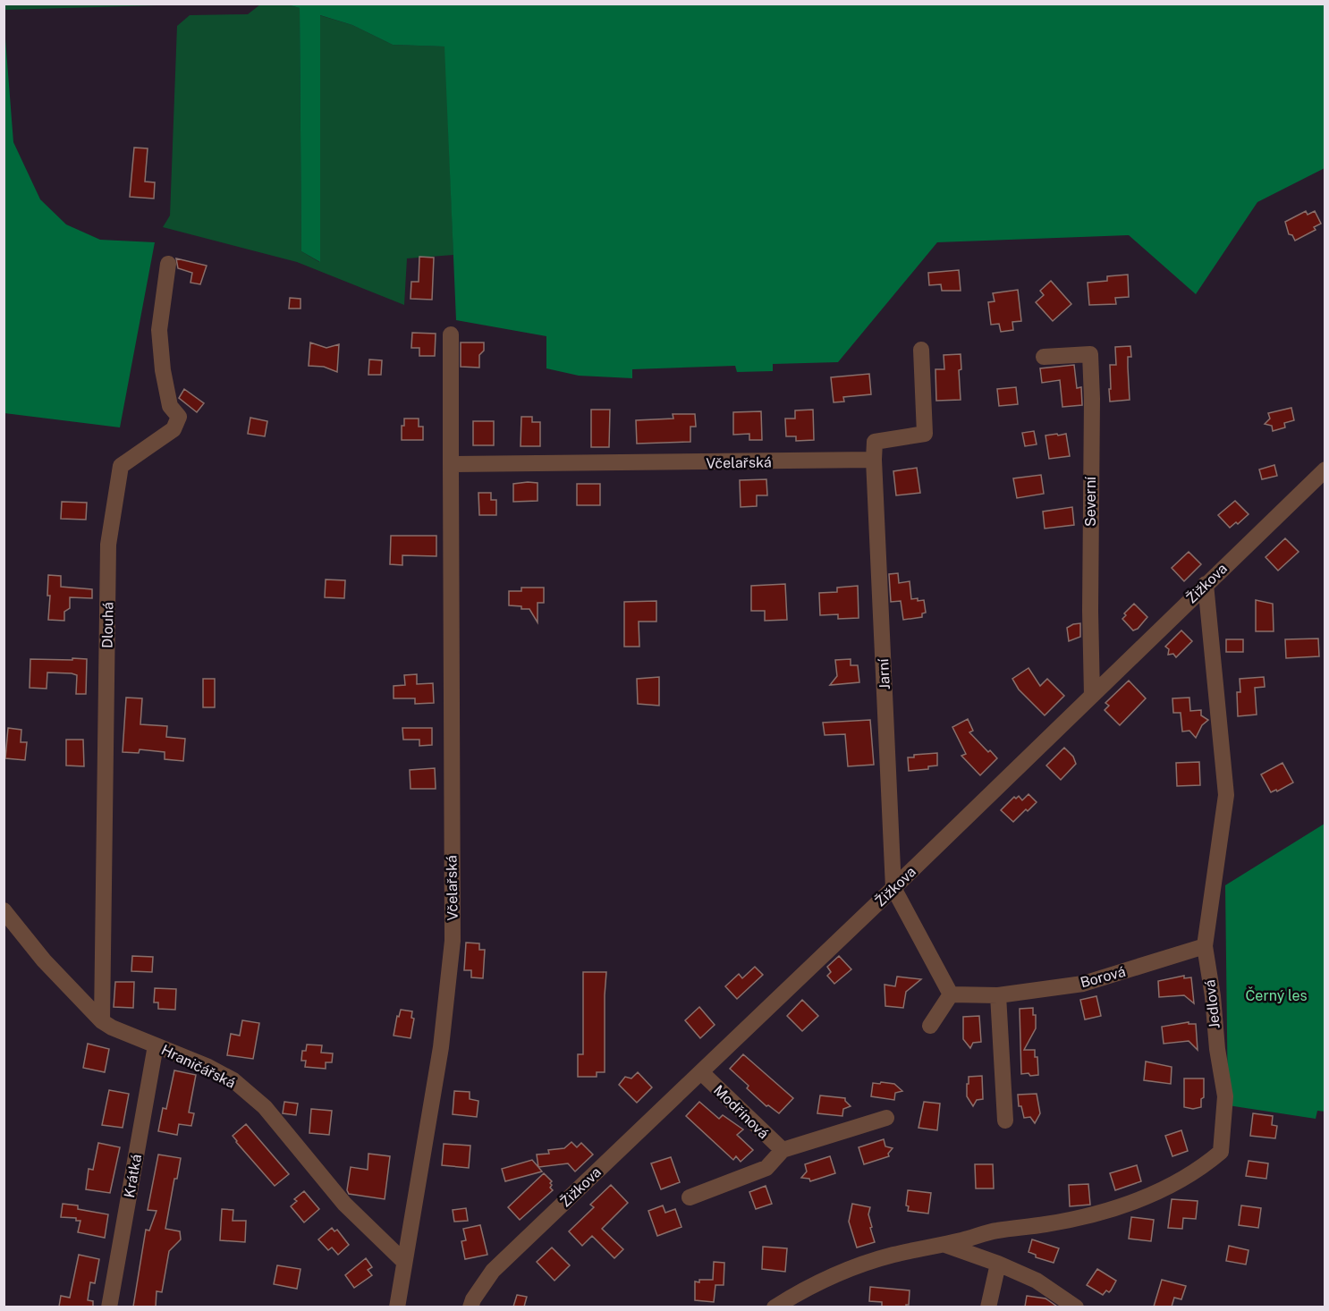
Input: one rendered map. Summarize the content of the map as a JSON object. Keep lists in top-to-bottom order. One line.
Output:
{"streets":{"street":["Včelařská","Severní","Žižkova","Dlouhá","Jarní","Borová","Jedlová","Hraničářská","Modřínová","Krátká"]},"crossings":[["Včelařská","Jarní"],["Včelařská","Hraničářská"],["Severní","Žižkova"],["Žižkova","Jarní"],["Žižkova","Jedlová"],["Žižkova","Modřínová"],["Dlouhá","Hraničářská"],["Borová","Jedlová"],["Hraničářská","Krátká"]],"parks":["Černý les"]}
